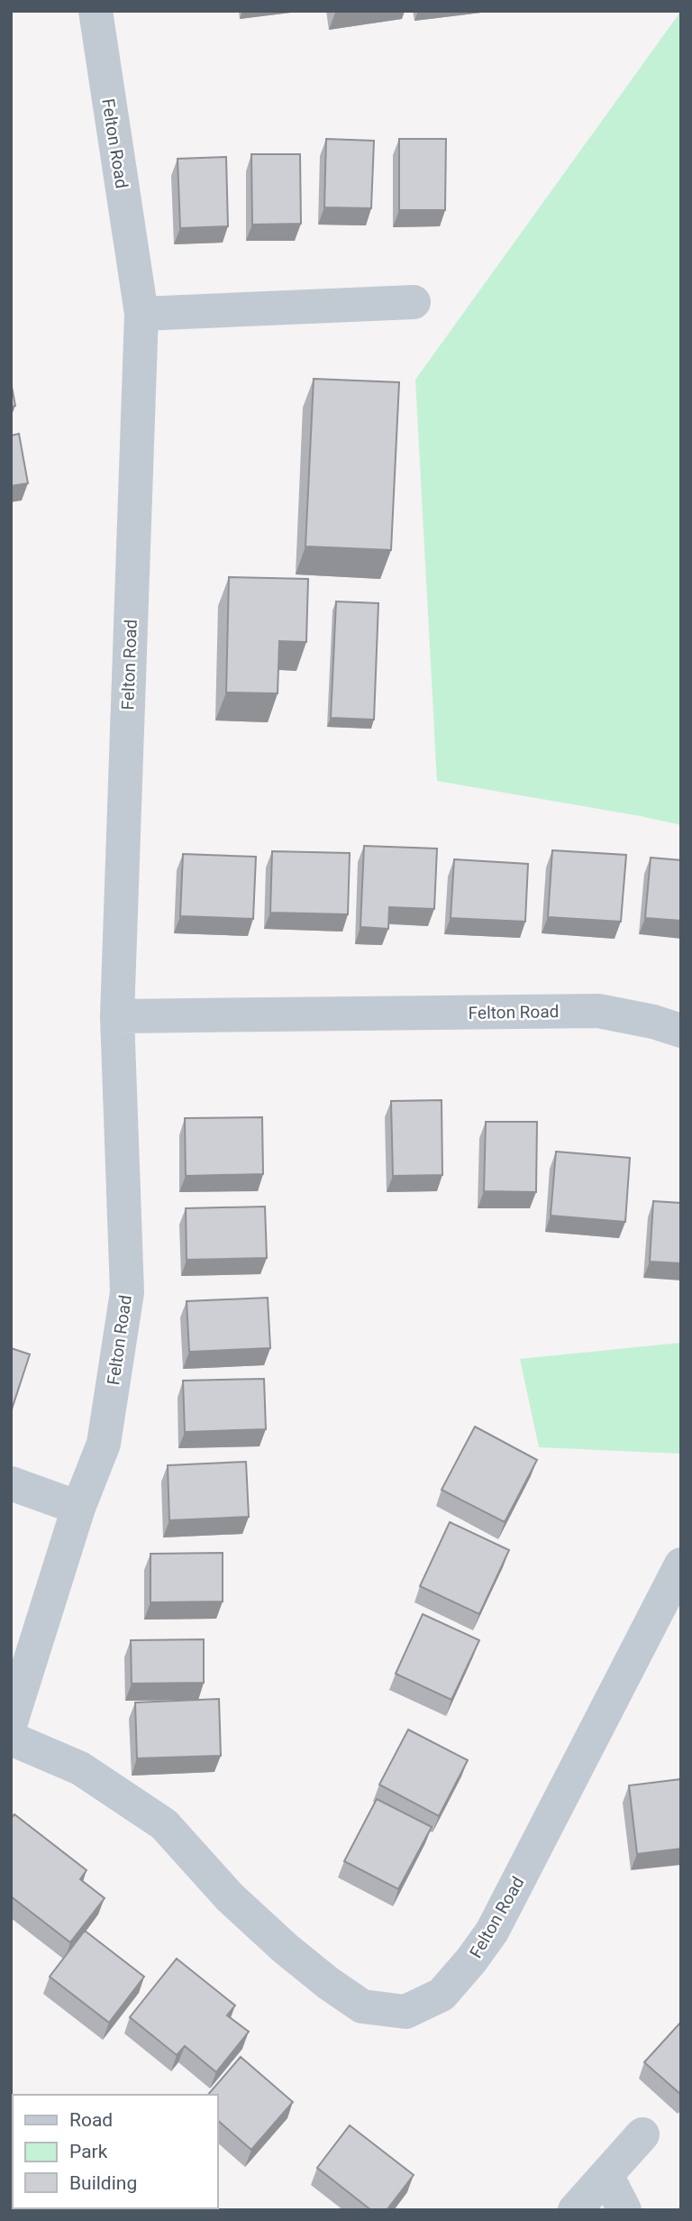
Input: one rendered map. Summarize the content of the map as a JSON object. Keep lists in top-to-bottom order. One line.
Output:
{"streets":{"street":["Felton Road"]},"legend":["Road","Park","Building"]}
